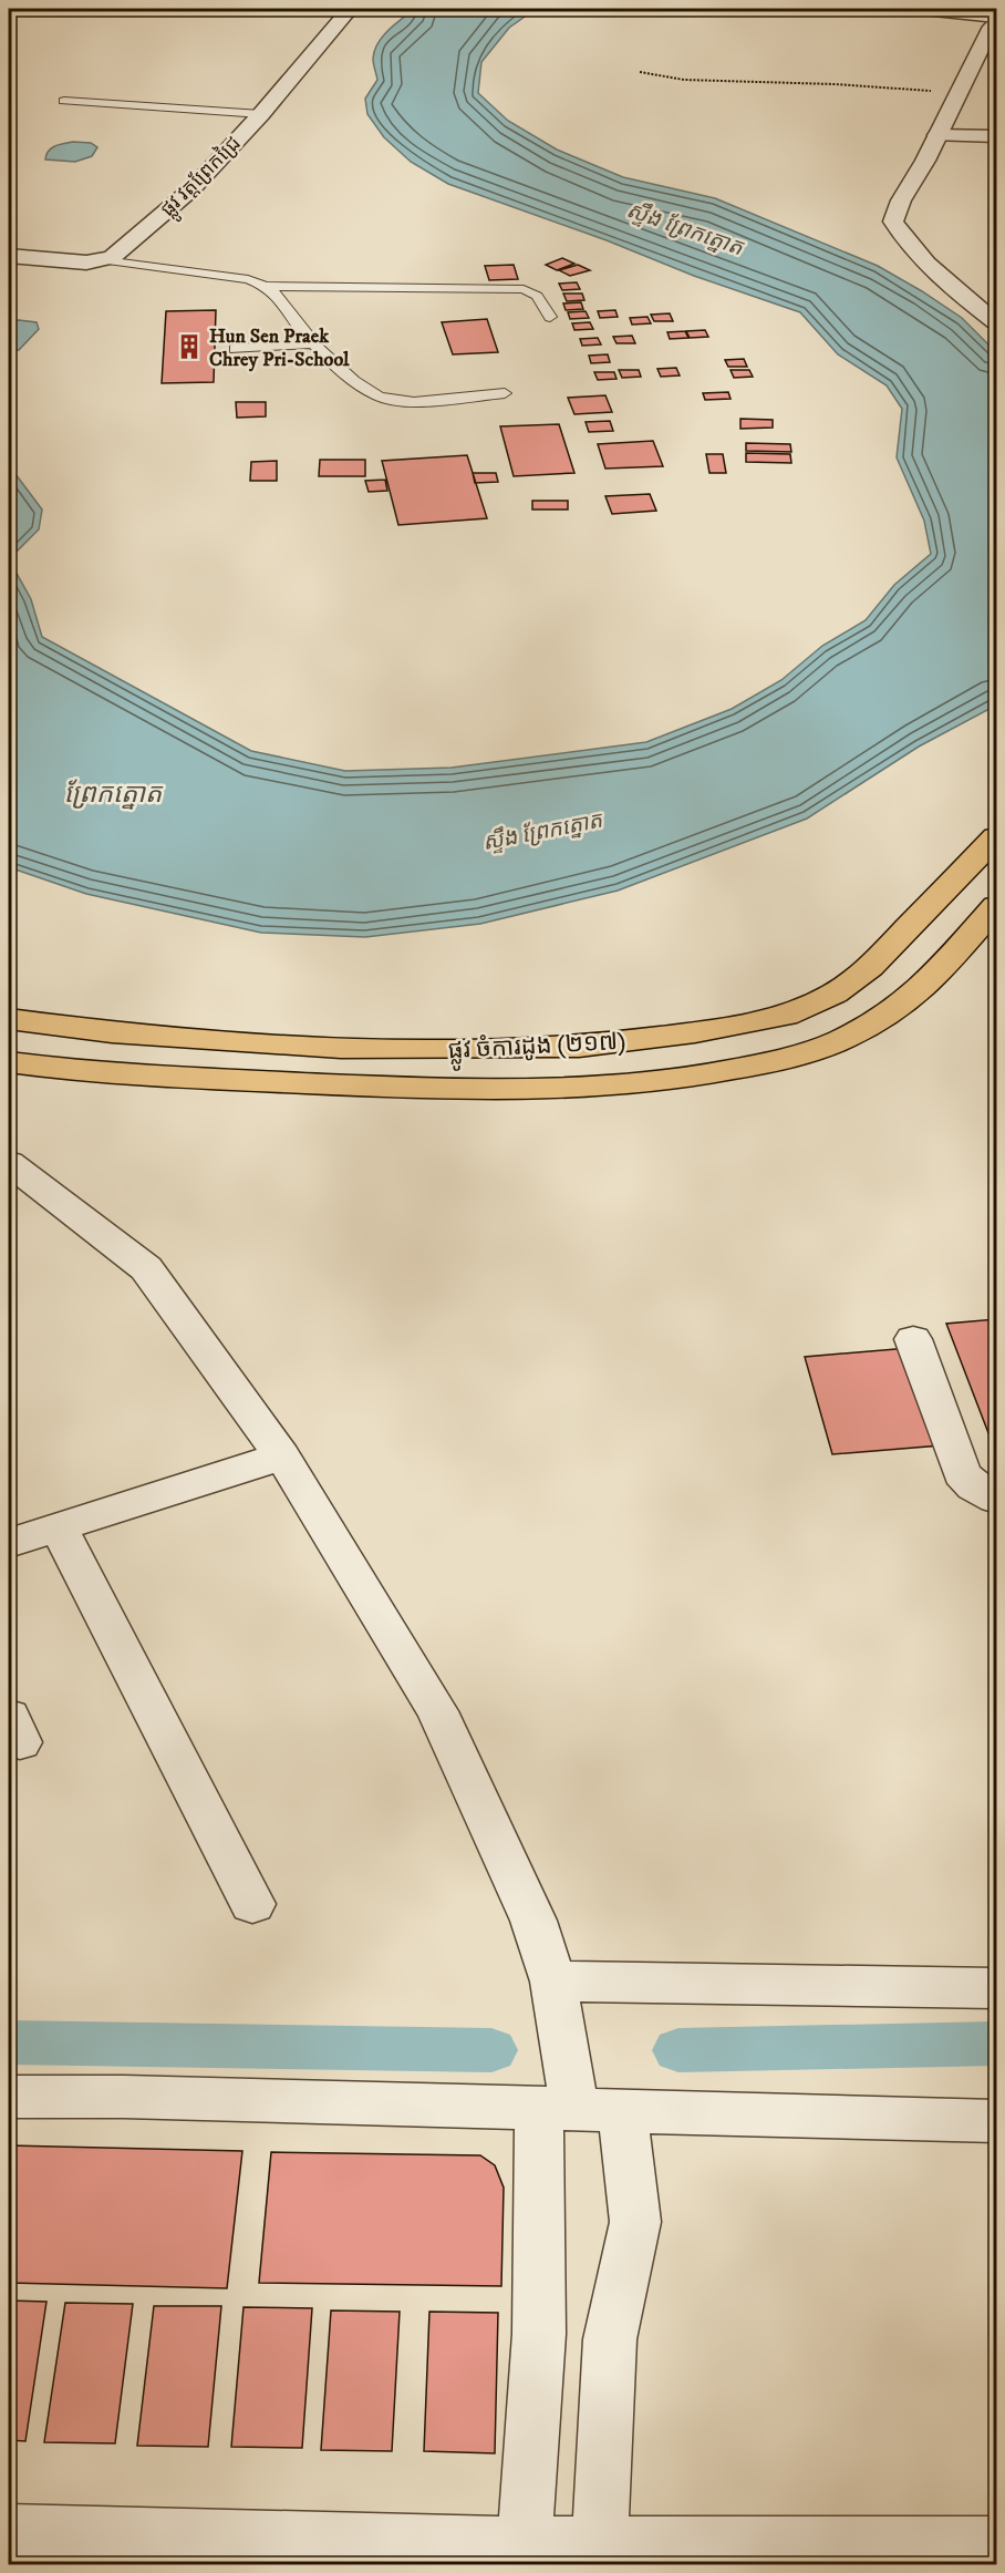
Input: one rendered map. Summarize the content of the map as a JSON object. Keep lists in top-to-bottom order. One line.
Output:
{"streets":{"main road":["ផ្លូវ ចំការដូង (២១៧)"],"street":["ផ្លូវ វត្តព្រែកជ្រៃ"]},"water":["ស្ទឹង ព្រែកត្នោត","ព្រែកត្នោត"],"places":{"building":["Hun Sen Praek Chrey Pri-School"]}}
